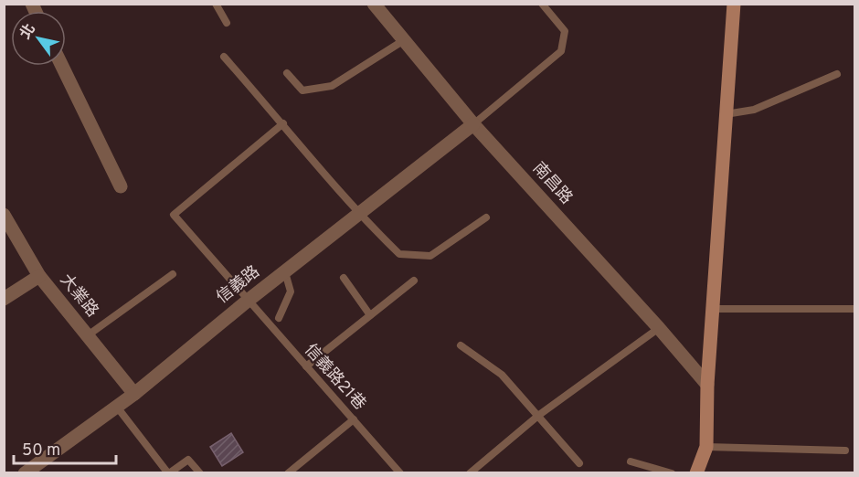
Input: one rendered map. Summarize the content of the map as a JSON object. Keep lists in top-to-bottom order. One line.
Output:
{"streets":{"street":["南昌路","信義路","大業路"],"lane":["信義路21巷"]},"crossings":[["南昌路","信義路"],["信義路","大業路"],["信義路","信義路21巷"]],"scale_bar":"50 m","north":"top left"}
